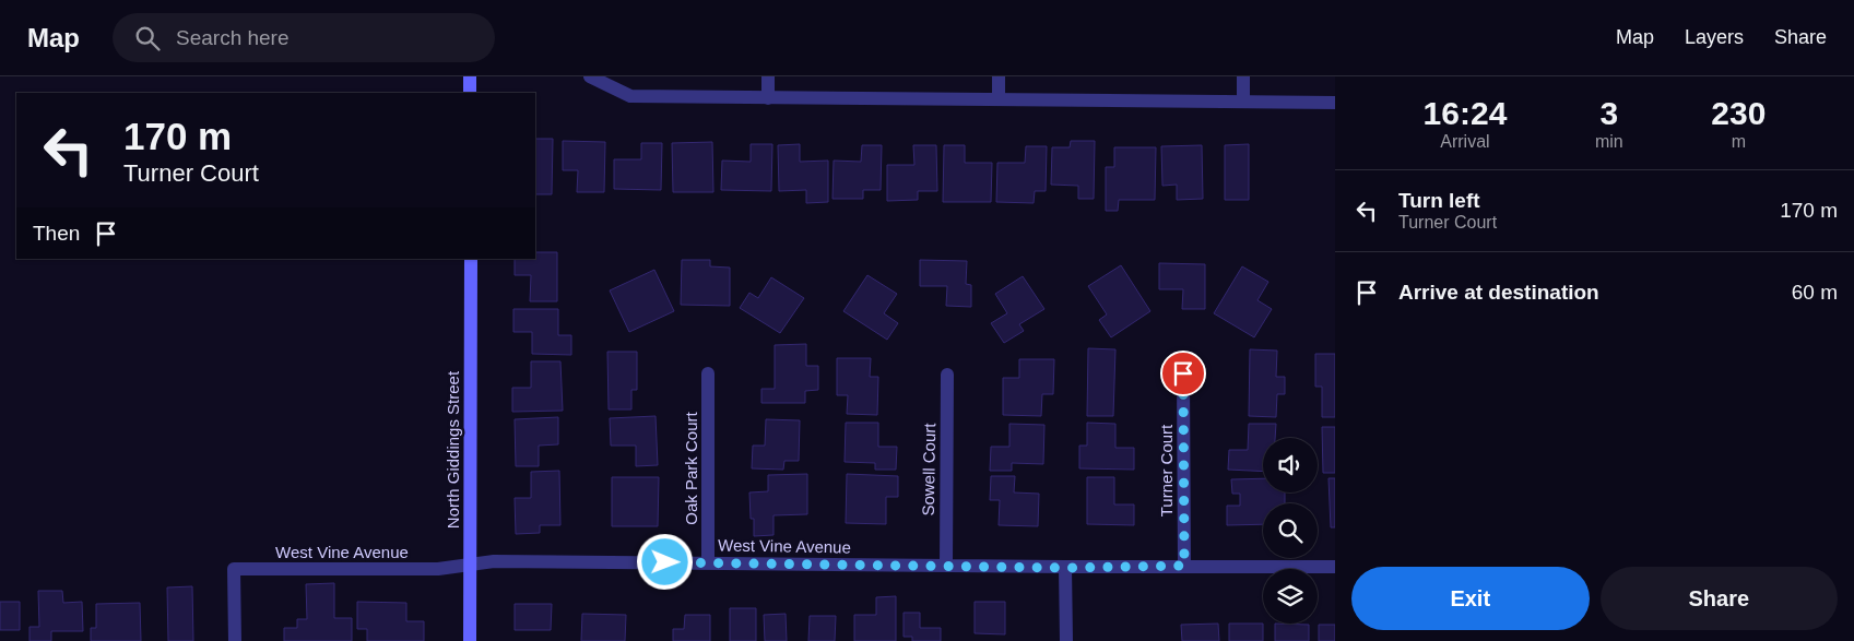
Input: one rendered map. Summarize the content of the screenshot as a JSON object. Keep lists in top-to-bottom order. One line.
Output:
{"streets":{"street":["North Giddings Street","Oak Park Court","Sowell Court","Turner Court","West Vine Avenue"]},"crossings":[["North Giddings Street","West Vine Avenue"],["Oak Park Court","West Vine Avenue"],["Sowell Court","West Vine Avenue"],["Turner Court","West Vine Avenue"]],"page":{"header":"Map","search":"Search here","nav":["Map","Layers","Share"],"eta":["16:24","Arrival","3","min","230","m"],"turn":["170 m","Turner Court"],"list":[{"name":"Turn left","note":"Turner Court","value":"170 m"},{"name":"Arrive at destination","value":"60 m"}],"then":"Then","buttons":["Exit","Share"]}}
